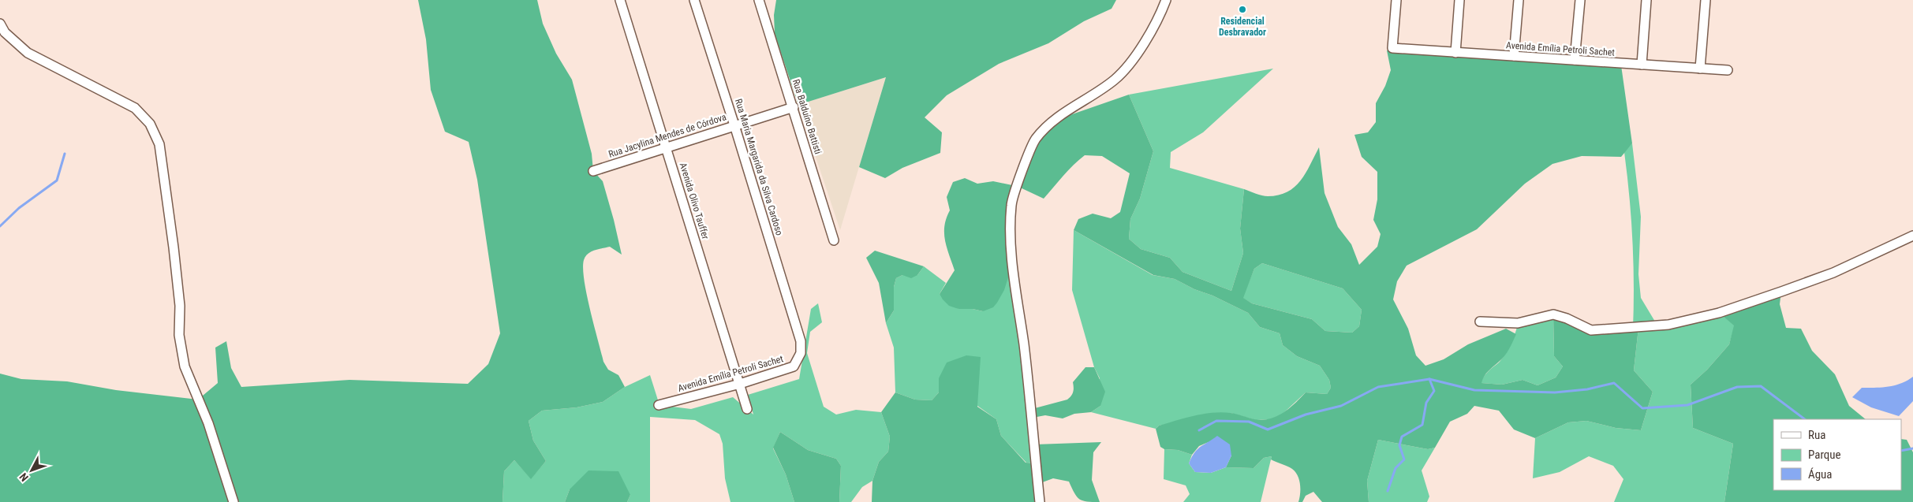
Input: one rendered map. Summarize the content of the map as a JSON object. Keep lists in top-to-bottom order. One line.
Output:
{"streets":{"street":["Avenida Emília Petroli Sachet","Rua Balduíno Battisti","Rua Jacylina Mendes de Córdova","Rua Maria Margarida da Silva Cardoso","Avenida Olivo Tauffer"]},"crossings":[["Avenida Emília Petroli Sachet","Rua Maria Margarida da Silva Cardoso"],["Avenida Emília Petroli Sachet","Avenida Olivo Tauffer"],["Rua Balduíno Battisti","Rua Jacylina Mendes de Córdova"],["Rua Jacylina Mendes de Córdova","Rua Maria Margarida da Silva Cardoso"],["Rua Jacylina Mendes de Córdova","Avenida Olivo Tauffer"]],"places":["Residencial Desbravador"],"legend":["Rua","Parque","Água"],"north":"bottom left"}
